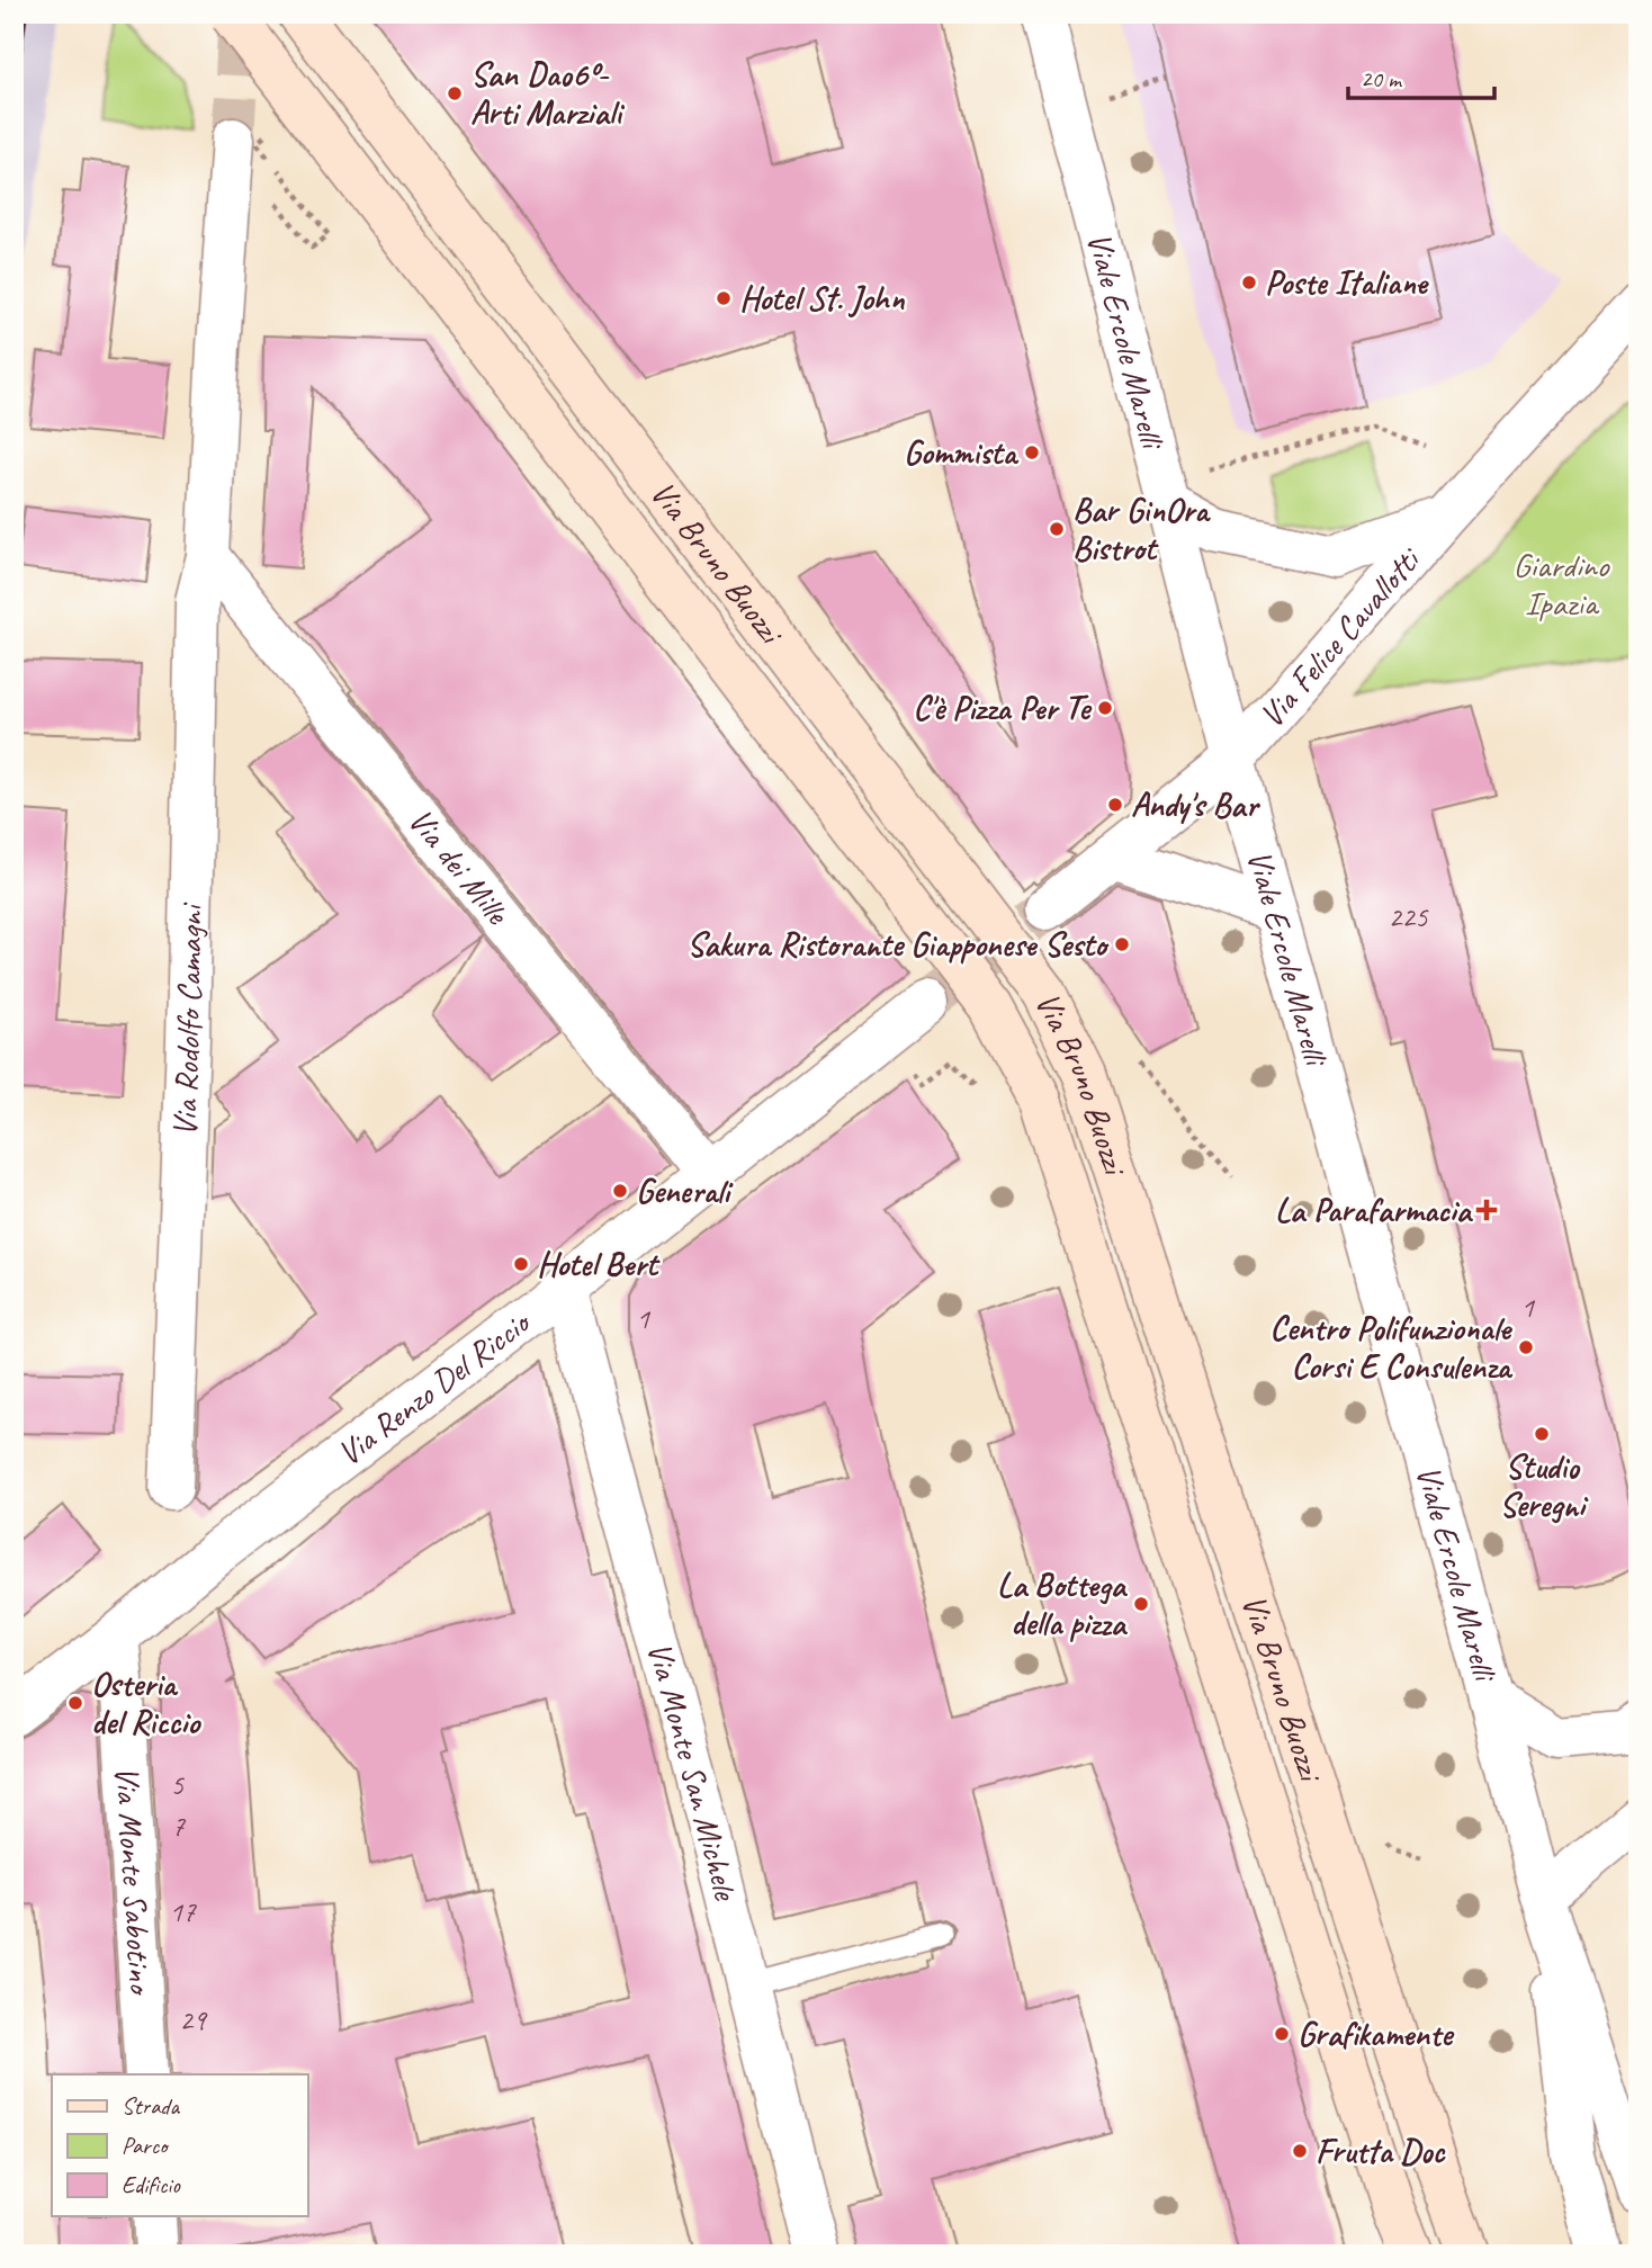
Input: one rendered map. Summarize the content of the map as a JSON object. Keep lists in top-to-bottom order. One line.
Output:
{"streets":{"main road":["Via Bruno Buozzi"],"street":["Viale Ercole Marelli","Via Felice Cavallotti","Via dei Mille","Via Rodolfo Camagni","Via Renzo Del Riccio","Via Monte San Michele","Via Monte Sabotino"]},"crossings":[["Viale Ercole Marelli","Via Felice Cavallotti"],["Via dei Mille","Via Rodolfo Camagni"],["Via dei Mille","Via Renzo Del Riccio"],["Via Renzo Del Riccio","Via Monte San Michele"],["Via Renzo Del Riccio","Via Monte Sabotino"]],"parks":["Giardino Ipazia"],"places":{"other":["San Dao6º- Arti Marziali","Poste Italiane","Hotel St. John","Gommista","Bar GinOra Bistrot","C'è Pizza Per Te","Andy's Bar","Sakura Ristorante Giapponese Sesto","Generali","Hotel Bert","Centro Polifunzionale Corsi E Consulenza","Studio Seregni","La Bottega della pizza","Osteria del Riccio","Grafikamente","Frutta Doc"],"health":["La Parafarmacia"]},"house_numbers":["225","1","1","5","7","17","29"],"legend":["Strada","Parco","Edificio"],"scale_bar":"20 m"}
